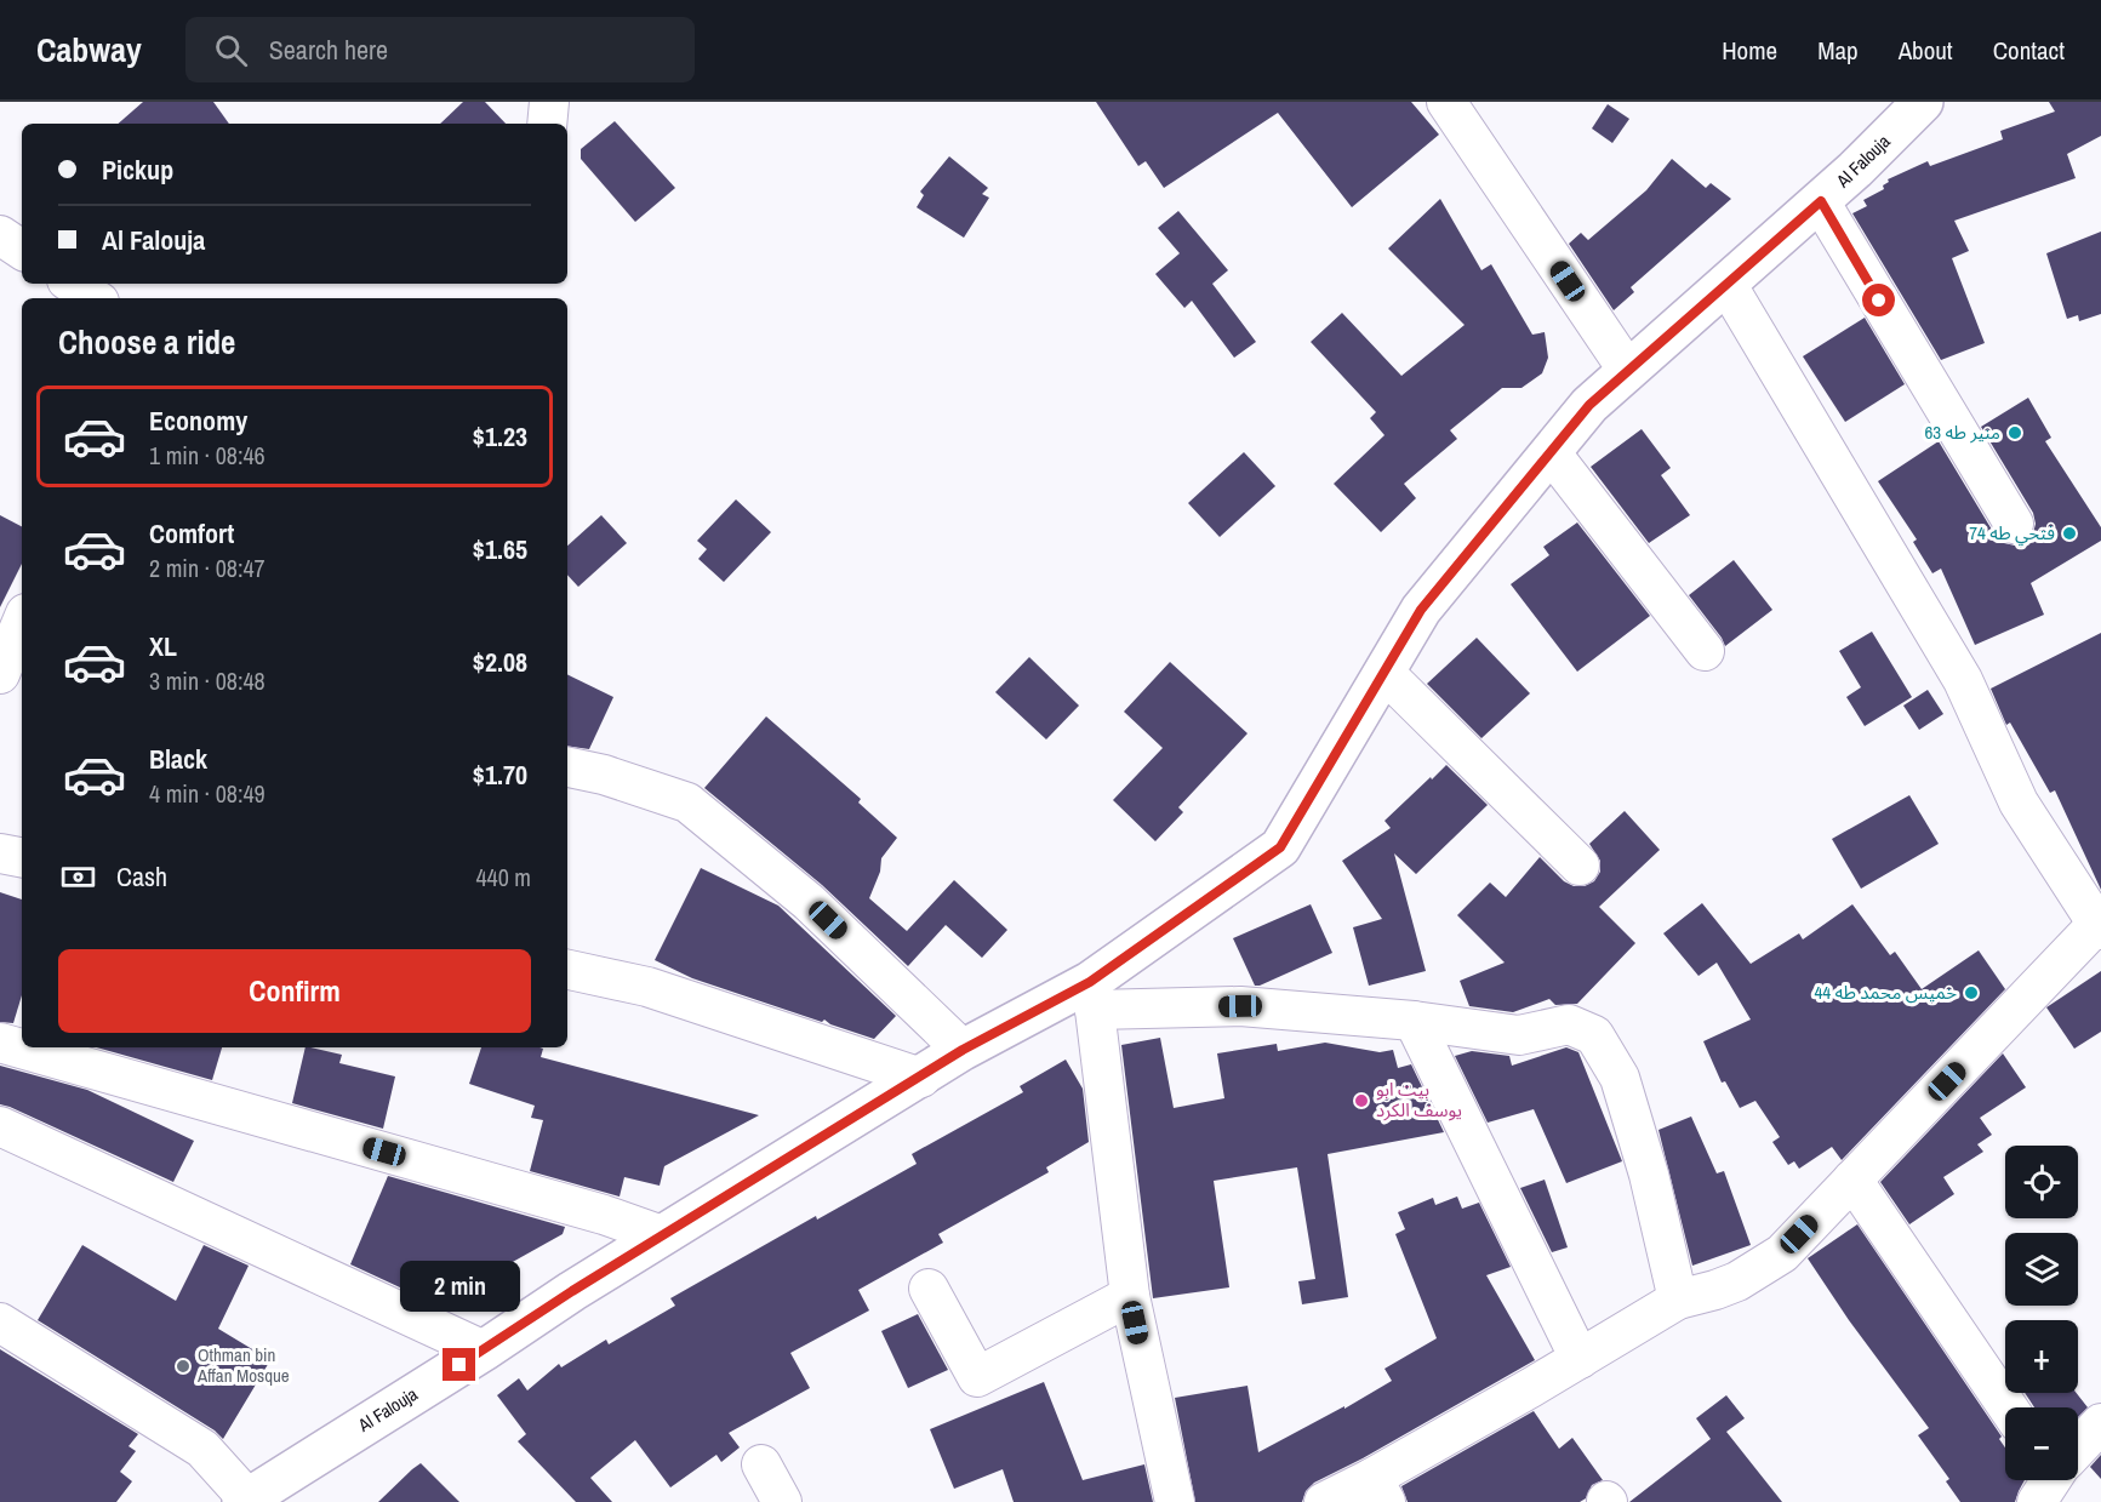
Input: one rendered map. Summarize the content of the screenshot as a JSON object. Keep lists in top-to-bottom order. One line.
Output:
{"streets":{"main road":["Al Falouja"]},"places":["منير طه 63","فتحي طه 74","خميس محمد طه 44","بيت ابو يوسف الكرد","Othman bin Affan Mosque"],"page":{"header":"Cabway","search":"Search here","nav":["Home","Map","About","Contact"],"banner":["Pickup","Al Falouja"],"heading":"Choose a ride","list":[{"name":"Economy","note":"1 min · 08:46","value":"$1.23"},{"name":"Comfort","note":"2 min · 08:47","value":"$1.65"},{"name":"XL","note":"3 min · 08:48","value":"$2.08"},{"name":"Black","note":"4 min · 08:49","value":"$1.70"}],"pay":["Cash","440 m"],"buttons":"Confirm","map_buttons":["+","−"],"bubble":"2 min"}}
